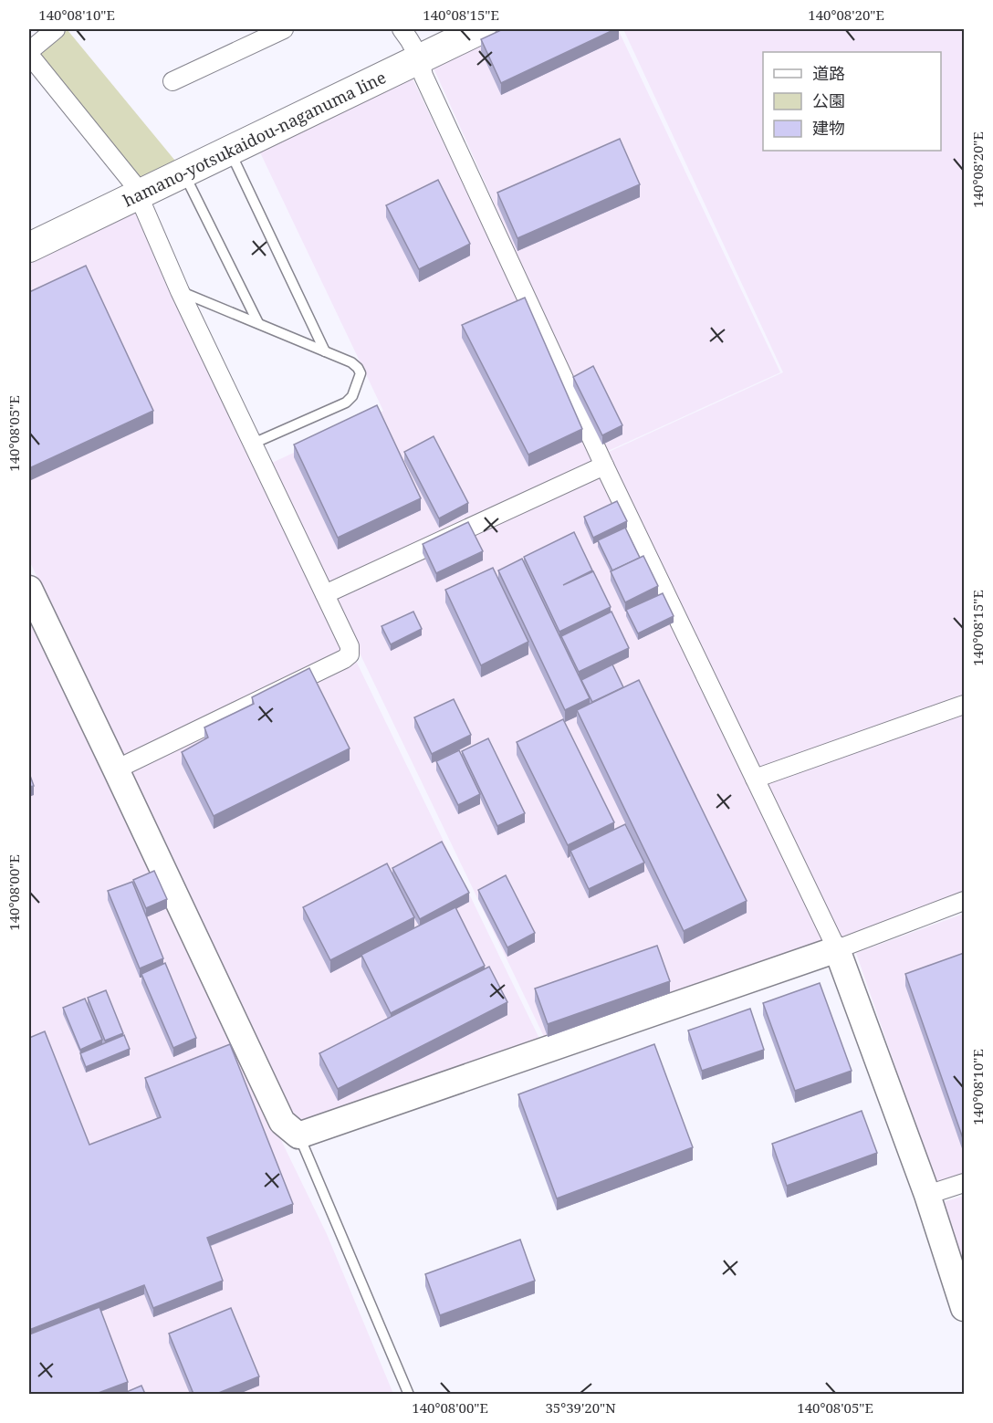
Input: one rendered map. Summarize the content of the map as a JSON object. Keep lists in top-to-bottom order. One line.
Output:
{"streets":{"main road":["hamano-yotsukaidou-naganuma line"]},"legend":["道路","公園","建物"],"coordinates":["140°08'10\"E","140°08'15\"E","140°08'20\"E","140°08'05\"E","140°08'00\"E","35°39'20\"N"]}
